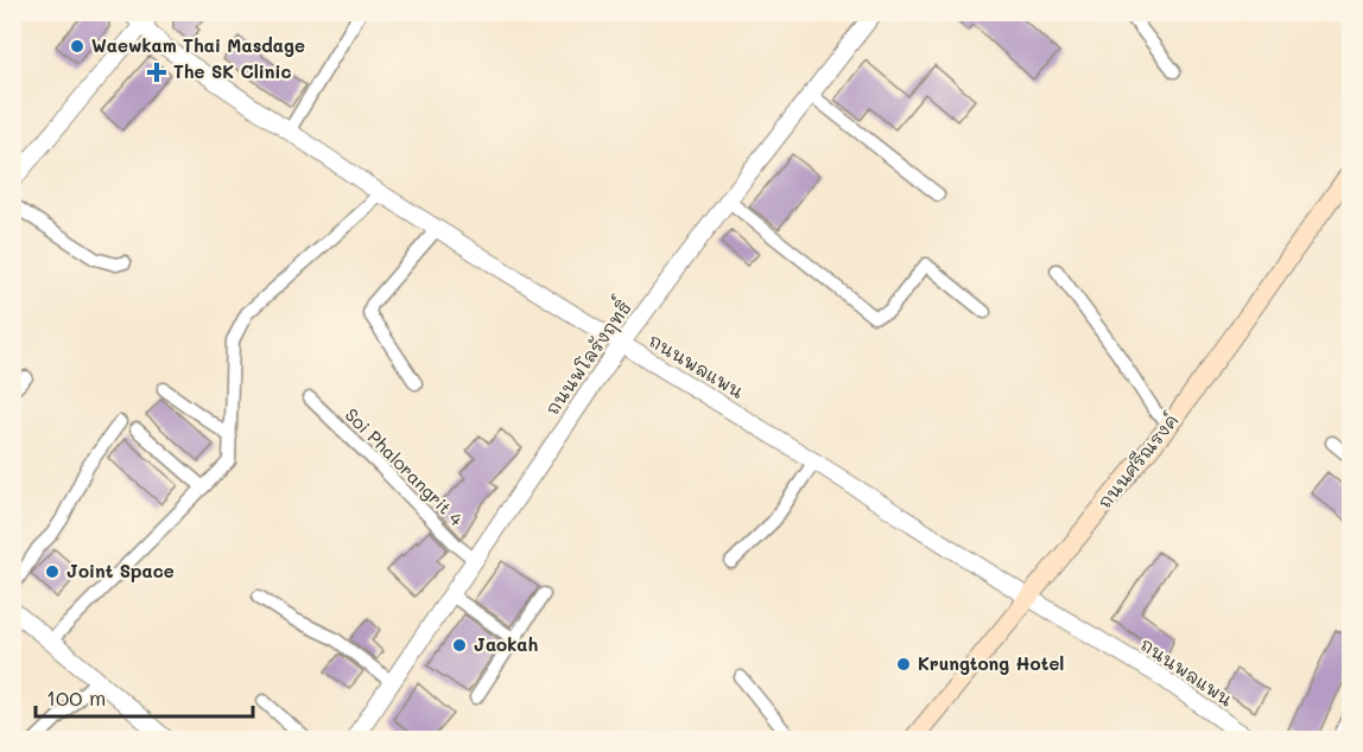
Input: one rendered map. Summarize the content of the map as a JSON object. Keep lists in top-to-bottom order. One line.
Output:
{"streets":{"main road":["ถนนศรีณรงค์"],"street":["ถนนพโลรังฤทธิ์","ถนนพลแพน","Soi Phalorangrit 4"]},"crossings":[["ถนนพโลรังฤทธิ์","ถนนพลแพน"],["ถนนพโลรังฤทธิ์","Soi Phalorangrit 4"],["ถนนพลแพน","ถนนศรีณรงค์"]],"places":{"other":["Waewkam Thai Masdage","Joint Space","Jaokah","Krungtong Hotel"],"health":["The SK Clinic"]},"scale_bar":"100 m"}
